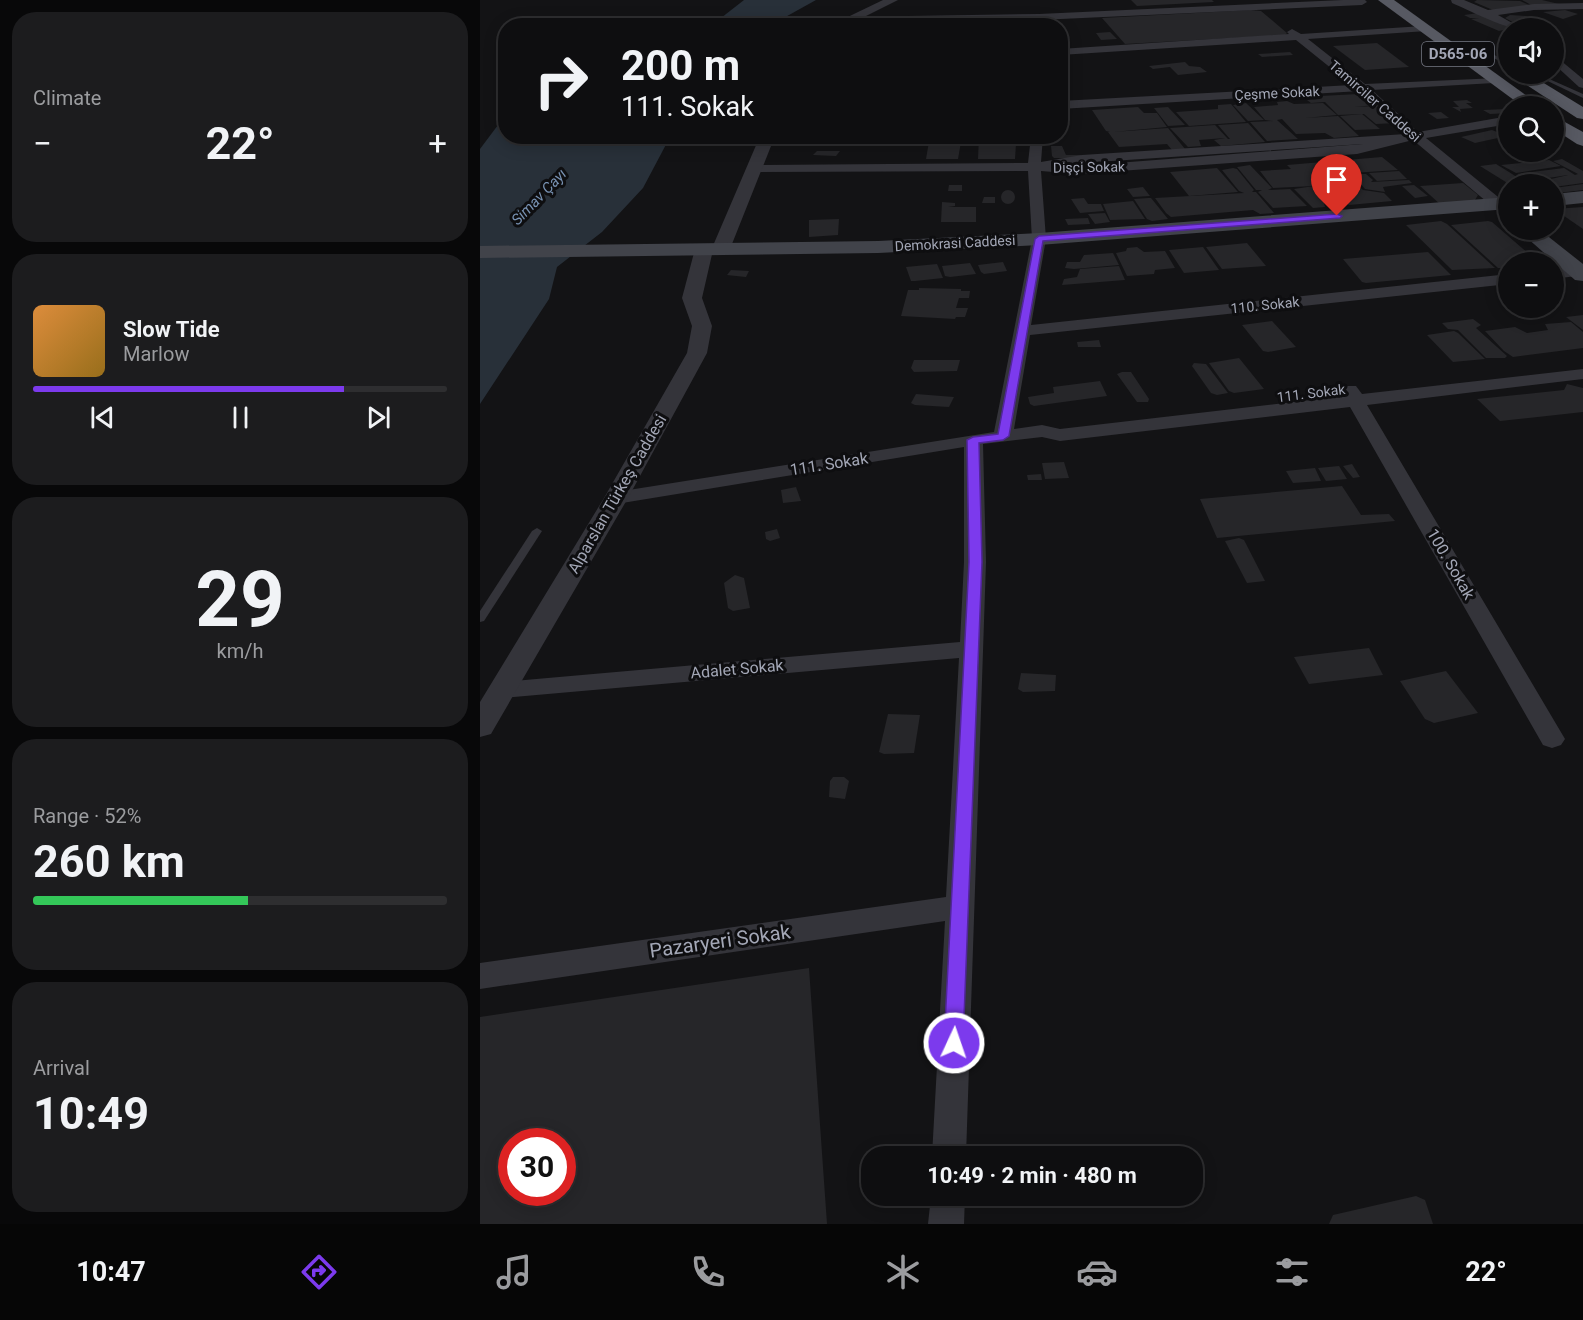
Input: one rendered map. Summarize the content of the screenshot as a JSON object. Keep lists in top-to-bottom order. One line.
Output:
{"streets":{"highway":["D565-06"],"main road":["Demokrasi Caddesi"],"street":["Çeşme Sokak","Tamirciler Caddesi","Dişçi Sokak","110. Sokak","111. Sokak","Alparslan Türkeş Caddesi","100. Sokak","Adalet Sokak","Pazaryeri Sokak"]},"crossings":[["D565-06","Çeşme Sokak"],["Çeşme Sokak","Tamirciler Caddesi"],["Tamirciler Caddesi","Dişçi Sokak"],["Dişçi Sokak","Alparslan Türkeş Caddesi"],["Demokrasi Caddesi","Alparslan Türkeş Caddesi"],["111. Sokak","Alparslan Türkeş Caddesi"],["111. Sokak","100. Sokak"],["Alparslan Türkeş Caddesi","Adalet Sokak"]],"water":["Simav Çayı"],"page":{"tile":["Climate",["29","km/h"],["Range · 52%","260 km"],["Arrival","10:49"]],"map_buttons":["+","−"],"turn":["200 m","111. Sokak"],"heat":["−","22°","+"],"song":["Slow Tide","Marlow"],"limit":"30","trip":"10:49 · 2 min · 480 m","tabs":["10:47","22°"]}}
